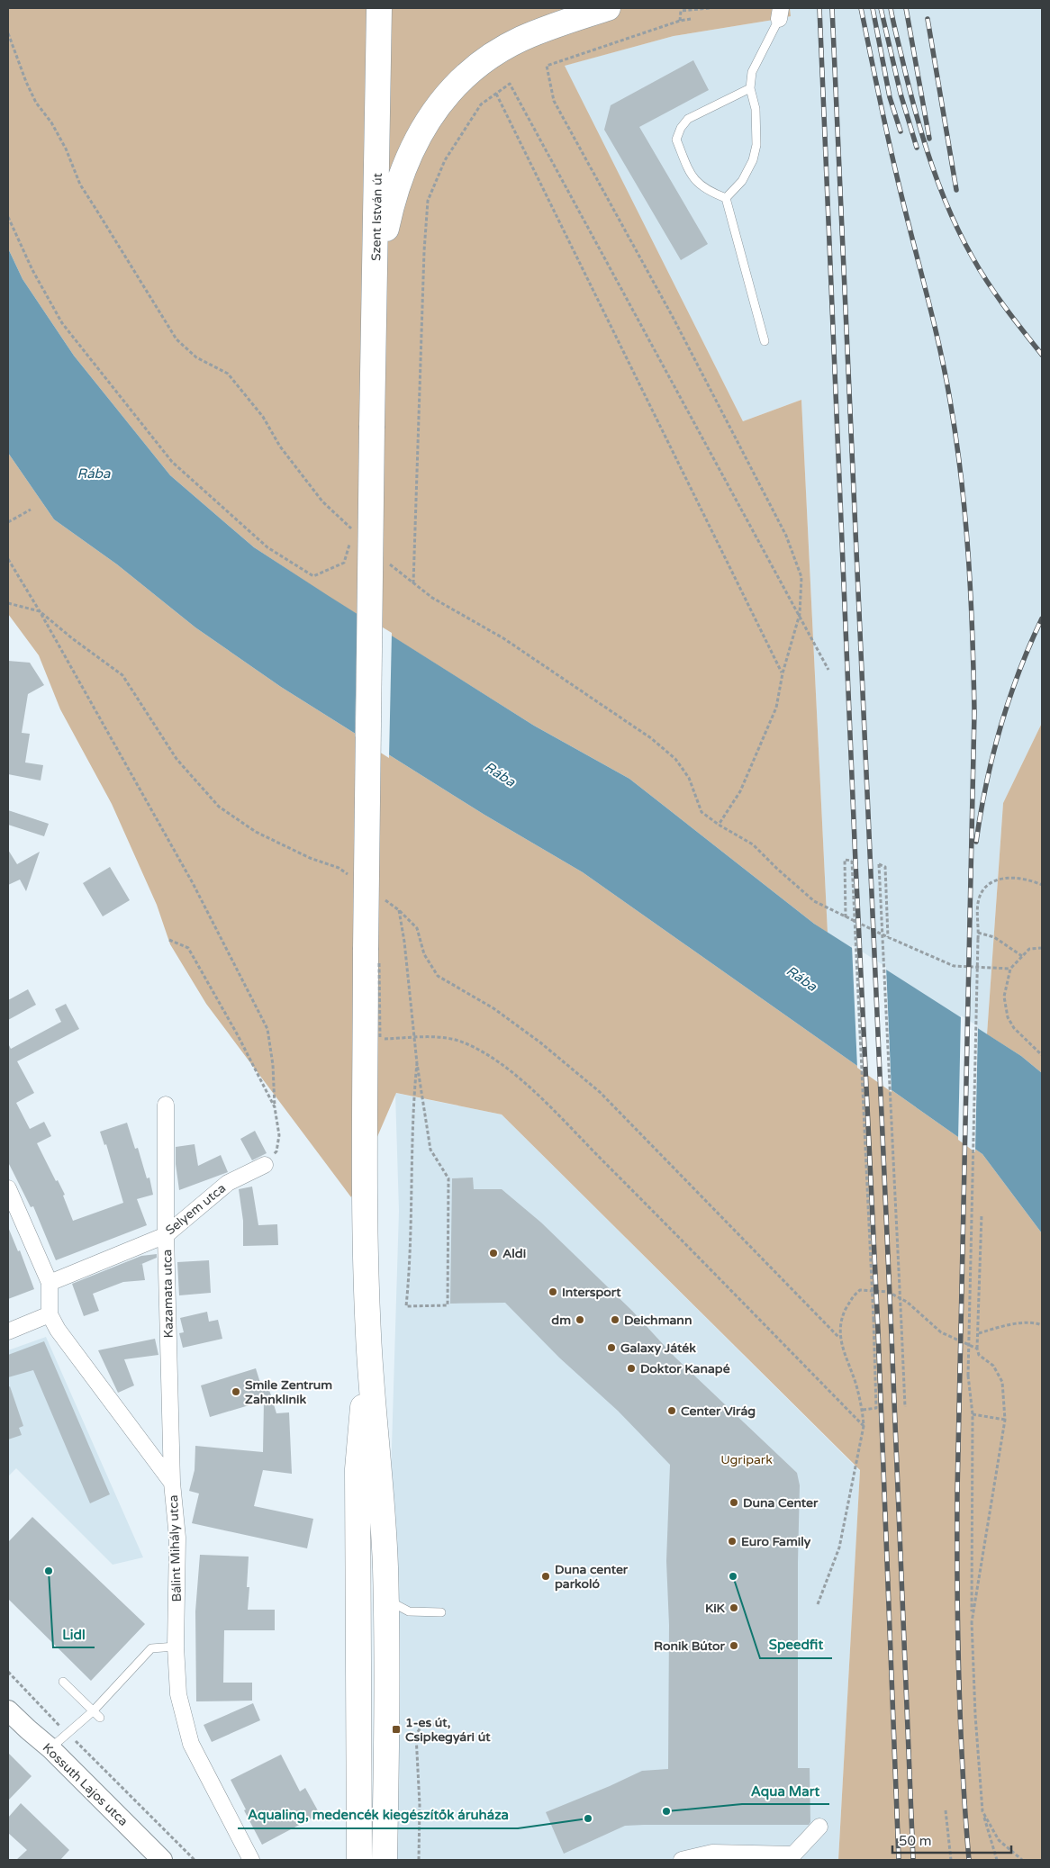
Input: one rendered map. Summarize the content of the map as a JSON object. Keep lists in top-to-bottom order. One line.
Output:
{"streets":{"main road":["Szent István út"],"street":["Selyem utca","Kazamata utca","Bálint Mihály utca","Kossuth Lajos utca"]},"crossings":[["Selyem utca","Kazamata utca"],["Selyem utca","Bálint Mihály utca"],["Kazamata utca","Bálint Mihály utca"]],"water":["Rába"],"parks":["Ugripark"],"places":{"other":["Aldi","Intersport","dm","Deichmann","Galaxy Játék","Doktor Kanapé","Smile Zentrum Zahnklinik","Center Virág","Duna Center","Euro Family","Lidl","Duna center parkoló","Speedfit","KiK","Ronik Bútor","Aqua Mart","Aqualing, medencék kiegészítők áruháza"],"transit":["1-es út, Csipkegyári út"]},"scale_bar":"50 m"}
